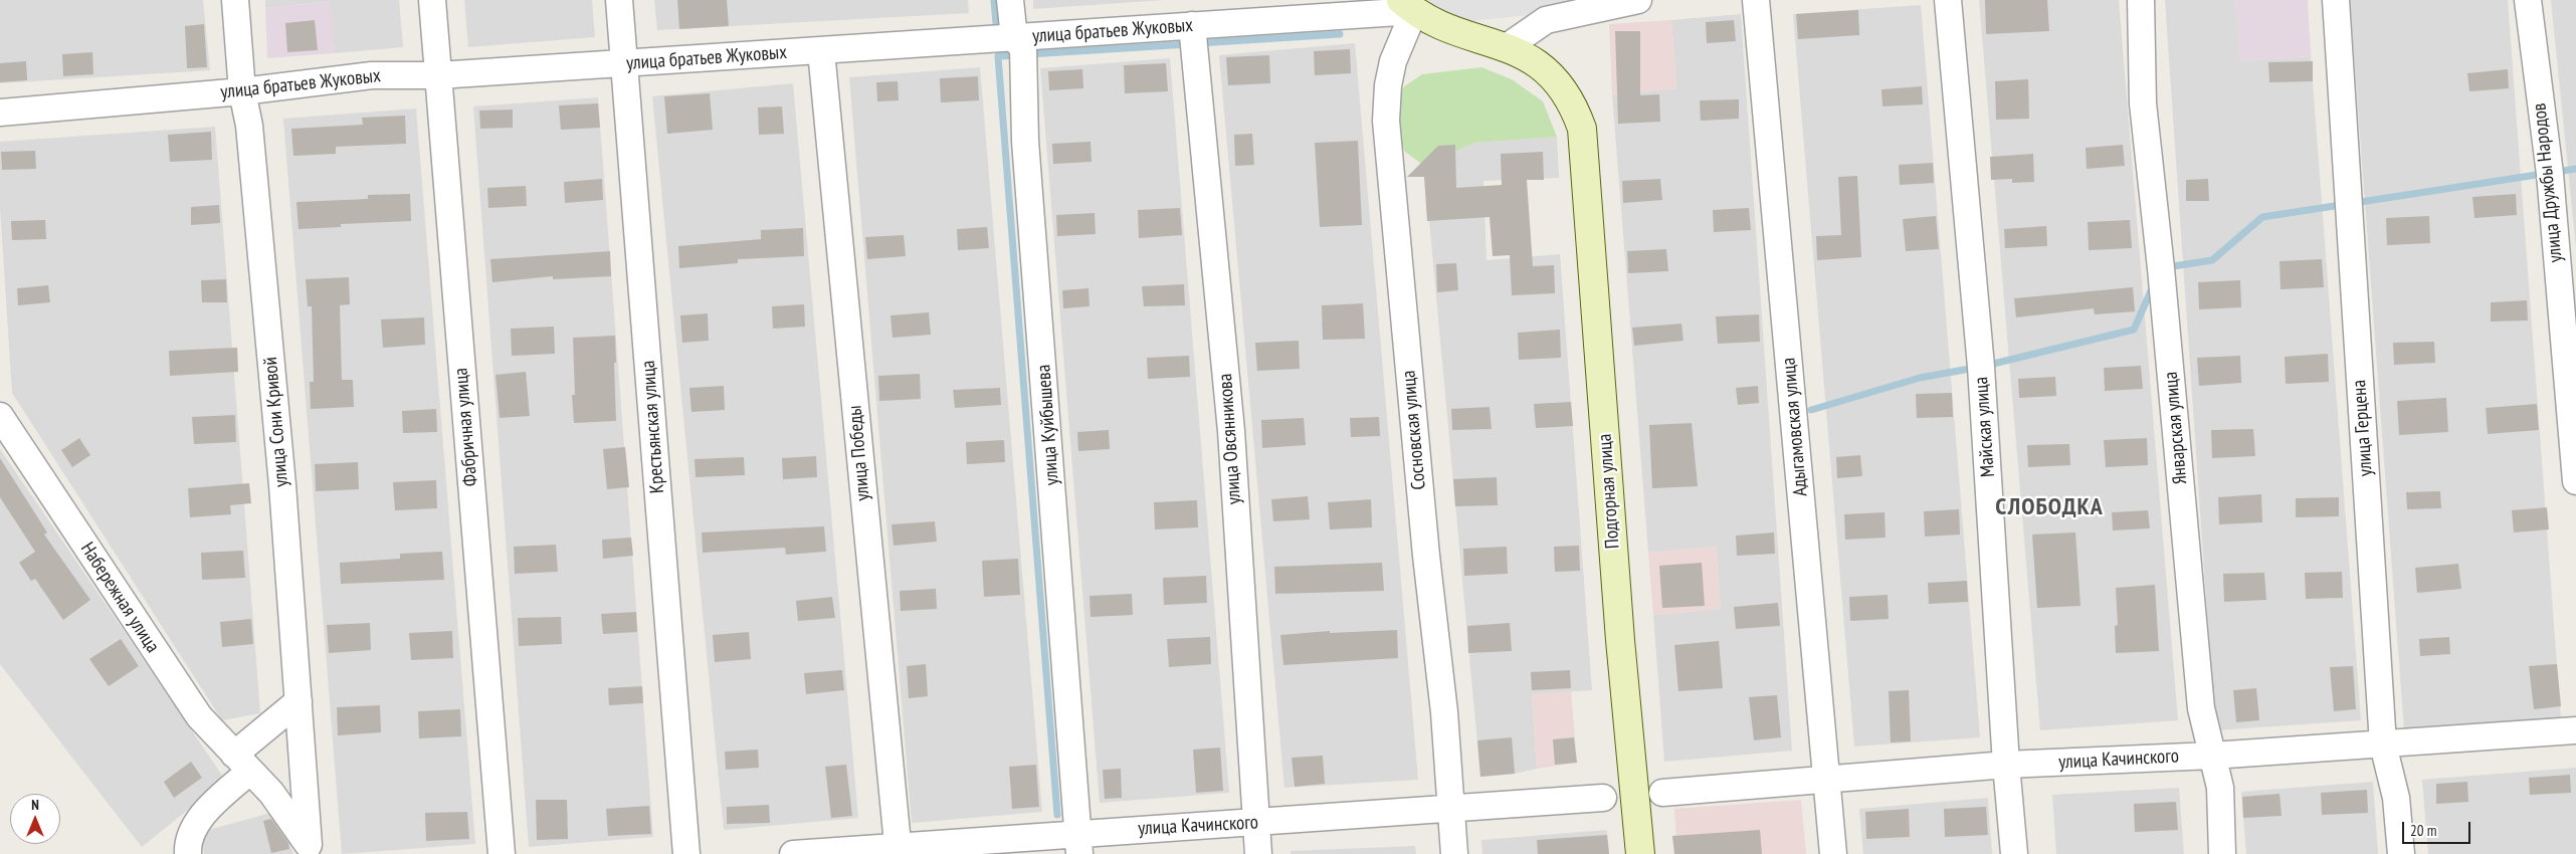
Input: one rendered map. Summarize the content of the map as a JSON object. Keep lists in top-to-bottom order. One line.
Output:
{"streets":{"street":["улица братьев Жуковых","улица Дружбы Народов","улица Сони Кривой","улица Куйбышева","Фабричная улица","Крестьянская улица","Адыгамовская улица","Майская улица","Январская улица","улица Герцена","Сосновская улица","улица Овсянникова","улица Победы","Подгорная улица","Набережная улица","улица Качинского"]},"crossings":[["улица братьев Жуковых","улица Сони Кривой"],["улица братьев Жуковых","улица Куйбышева"],["улица братьев Жуковых","Фабричная улица"],["улица братьев Жуковых","Крестьянская улица"],["улица братьев Жуковых","Сосновская улица"],["улица братьев Жуковых","улица Овсянникова"],["улица братьев Жуковых","улица Победы"],["улица братьев Жуковых","Подгорная улица"],["улица Сони Кривой","Набережная улица"],["улица Куйбышева","улица Качинского"],["Адыгамовская улица","улица Качинского"],["Майская улица","улица Качинского"],["Январская улица","улица Качинского"],["улица Герцена","улица Качинского"],["Сосновская улица","Подгорная улица"],["Сосновская улица","улица Качинского"],["улица Овсянникова","улица Качинского"],["улица Победы","улица Качинского"]],"districts":["СЛОБОДКА"],"scale_bar":"20 m","north":"top"}
